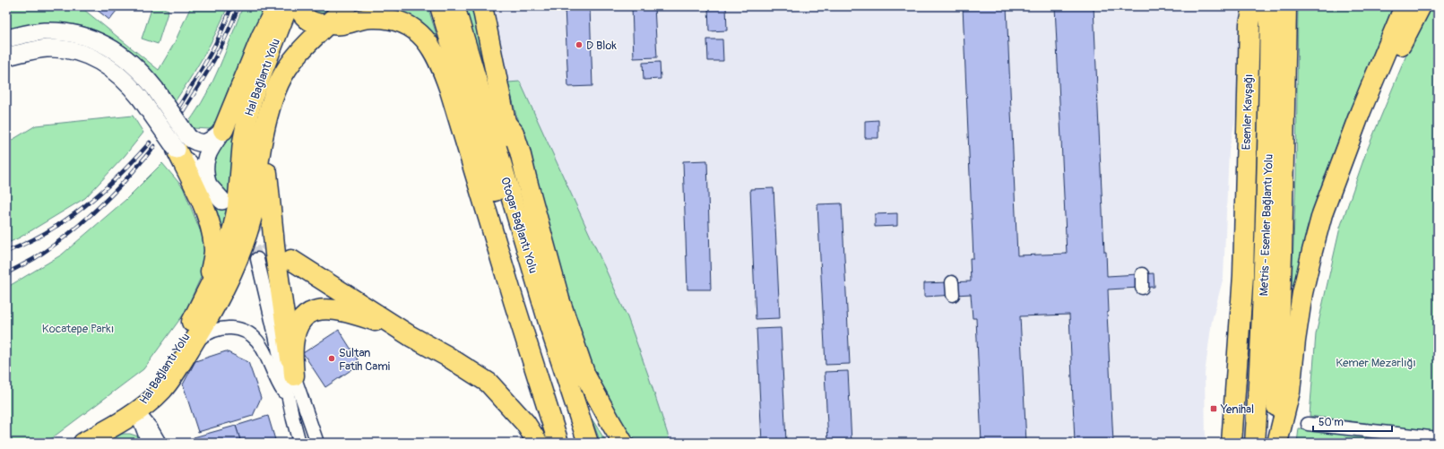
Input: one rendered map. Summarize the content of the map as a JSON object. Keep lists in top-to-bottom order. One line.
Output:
{"streets":{"main road":["Hal Bağlantı Yolu","Esenler Kavşağı","Otogar Bağlantı Yolu","Metris - Esenler Bağlantı Yolu"]},"crossings":[["Esenler Kavşağı","Metris - Esenler Bağlantı Yolu"]],"parks":["Kocatepe Parkı","Kemer Mezarlığı"],"places":{"other":["D Blok","Sultan Fatih Cami"],"transit":["Yenihal"]},"scale_bar":"50 m"}
